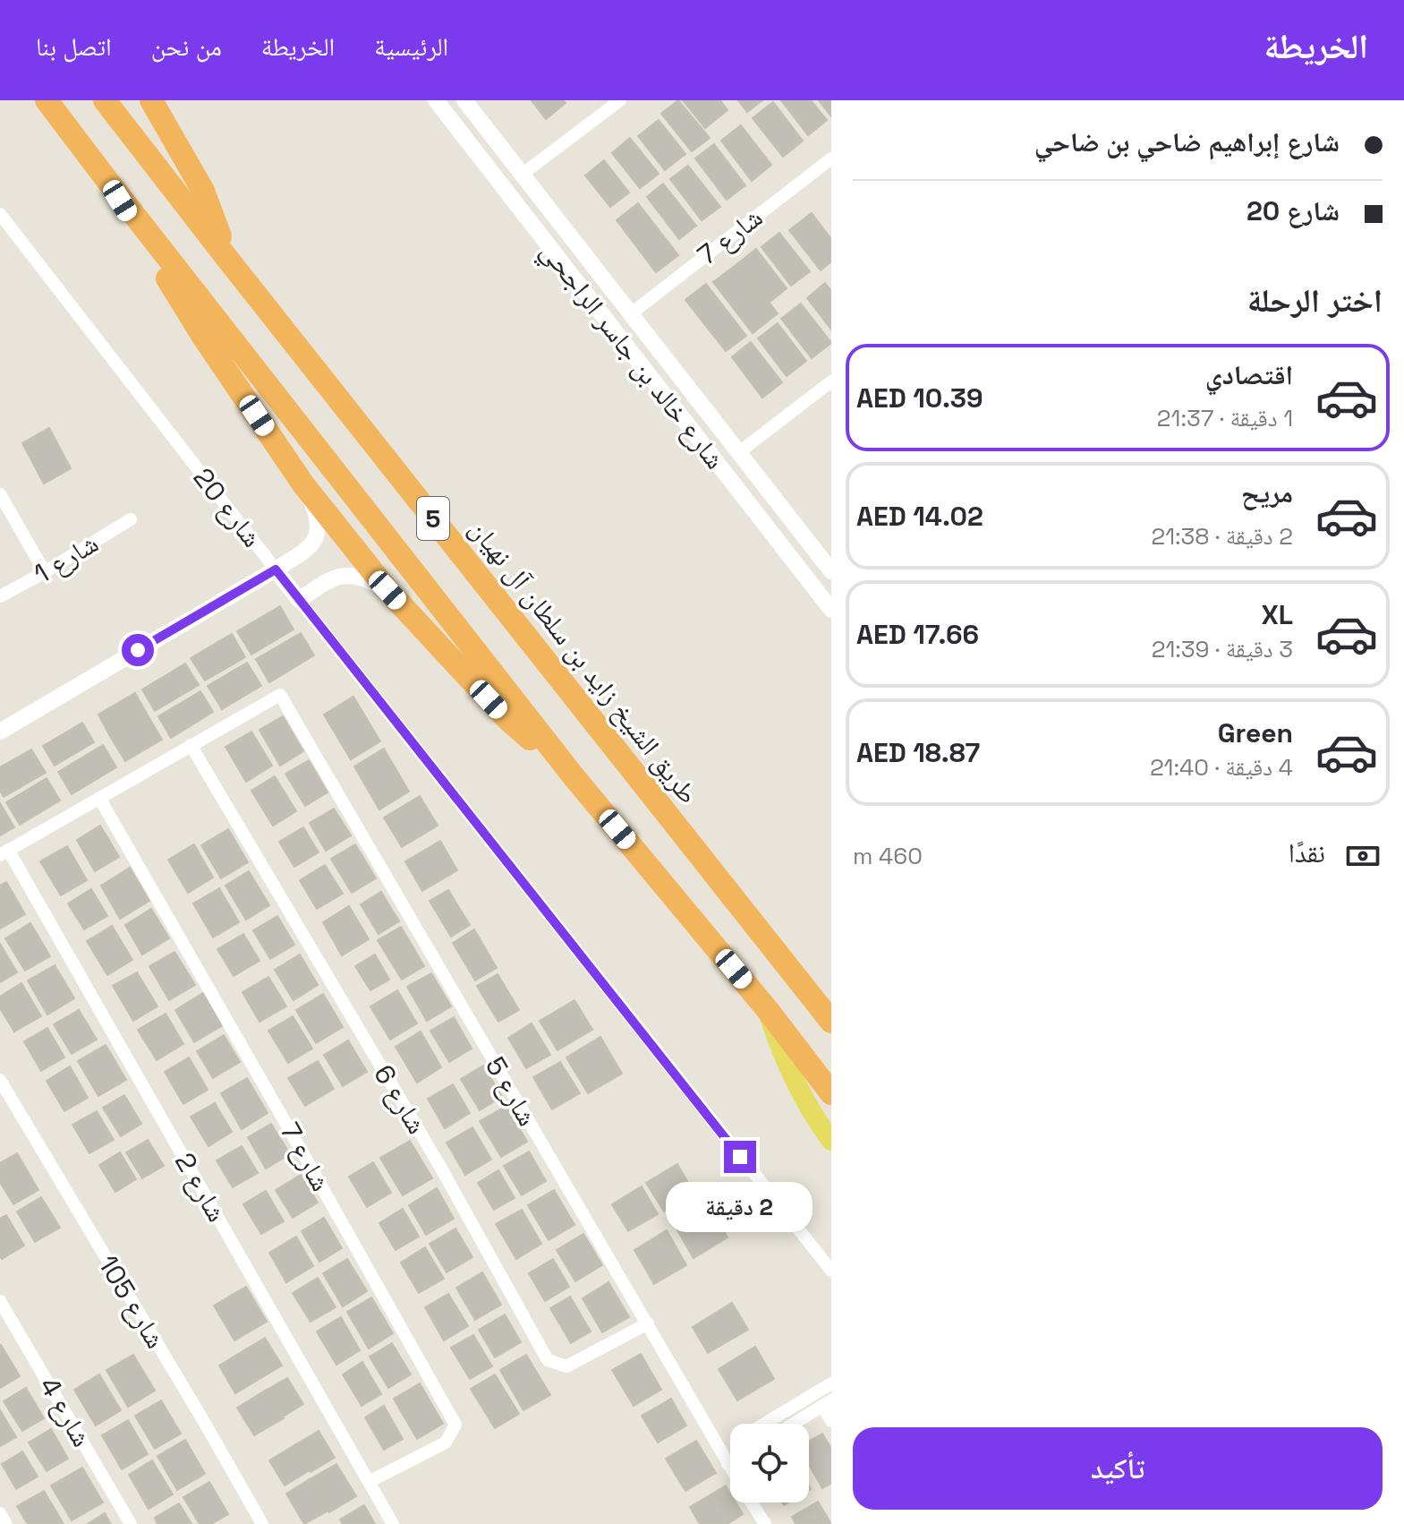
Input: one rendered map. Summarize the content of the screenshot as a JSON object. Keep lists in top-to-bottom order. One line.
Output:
{"streets":{"highway":["5","طريق الشيخ زايد بن سلطان آل نهيان"],"street":["شارع 7","شارع خالد بن جاسر الراجحي","شارع 20","شارع 1","شارع 5","شارع 6","شارع 2","شارع 105","شارع 4"]},"crossings":[["شارع 7","شارع خالد بن جاسر الراجحي"],["شارع 7","شارع 2"],["شارع 5","شارع 6"]],"page":{"header":"الخريطة","nav":["الرئيسية","الخريطة","من نحن","اتصل بنا"],"banner":["شارع إبراهيم ضاحي بن ضاحي","شارع 20"],"heading":"اختر الرحلة","list":[{"name":"اقتصادي","note":"1 دقيقة · 21:37","value":"AED 10.39"},{"name":"مريح","note":"2 دقيقة · 21:38","value":"AED 14.02"},{"name":"XL","note":"3 دقيقة · 21:39","value":"AED 17.66"},{"name":"Green","note":"4 دقيقة · 21:40","value":"AED 18.87"}],"pay":["نقدًا","460 m"],"bubble":"2 دقيقة","buttons":"تأكيد"}}
